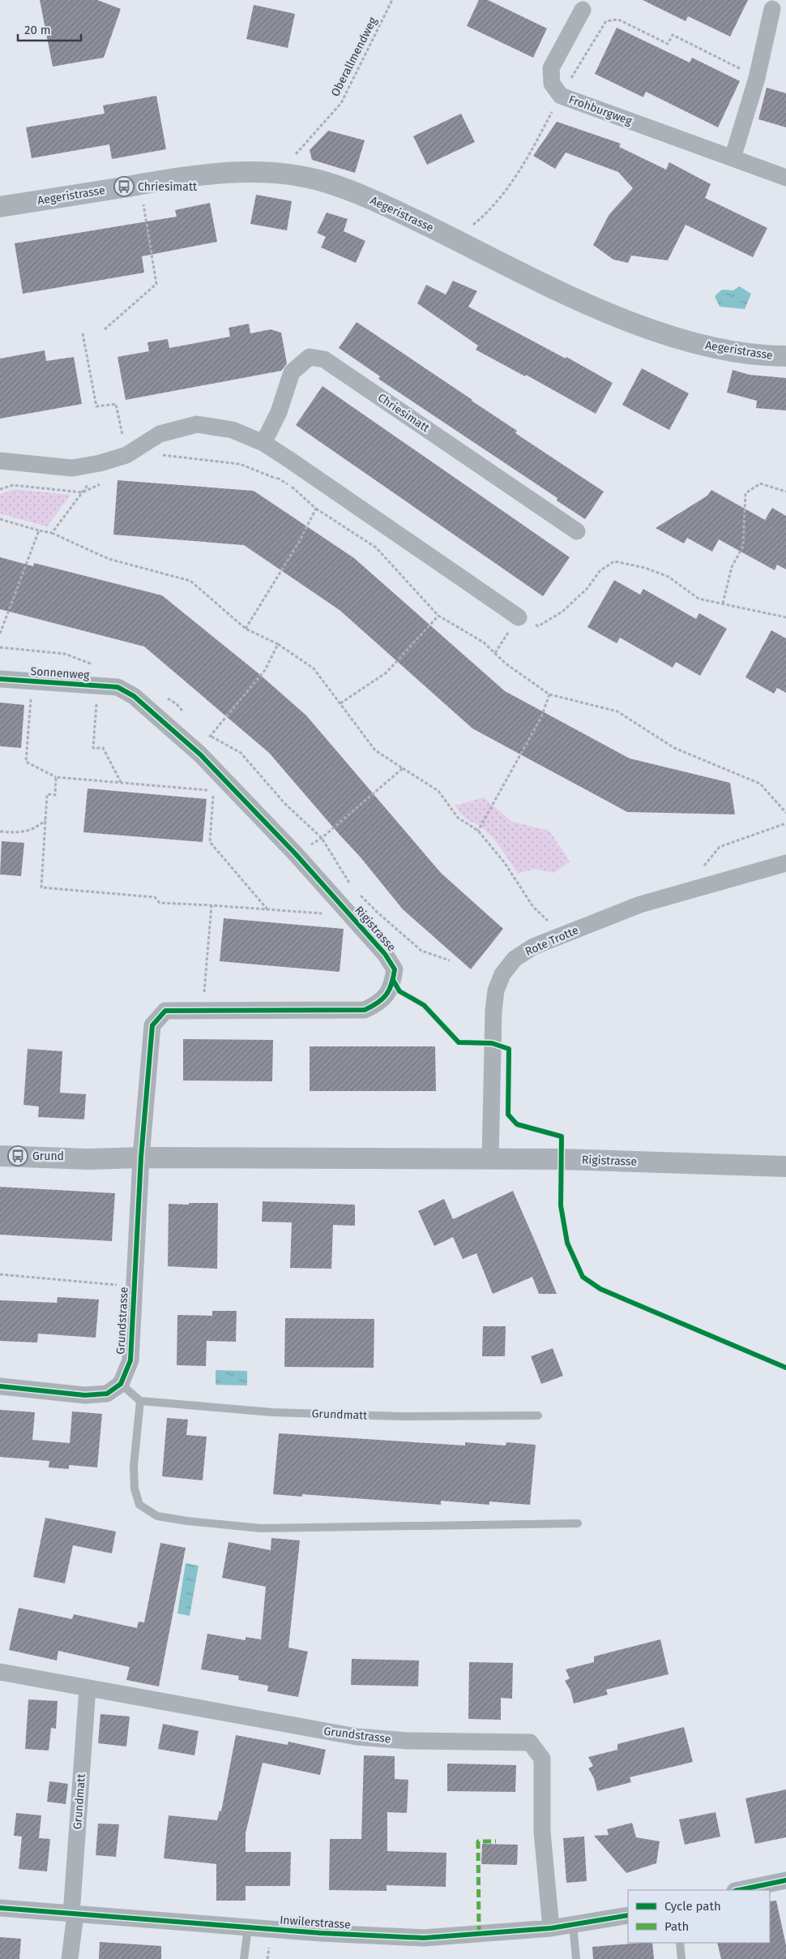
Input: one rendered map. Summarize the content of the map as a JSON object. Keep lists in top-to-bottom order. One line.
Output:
{"streets":{"street":["Frohburgweg","Aegeristrasse","Chriesimatt","Sonnenweg","Rigistrasse","Rote Trotte","Grundstrasse","Grundmatt","Inwilerstrasse"],"path":["Oberallmendweg"]},"crossings":[["Oberallmendweg","Aegeristrasse"],["Sonnenweg","Rigistrasse"],["Rigistrasse","Rote Trotte"],["Rigistrasse","Grundstrasse"],["Grundstrasse","Grundmatt"],["Grundstrasse","Inwilerstrasse"],["Grundmatt","Inwilerstrasse"]],"places":{"bus stop":["Chriesimatt","Grund"]},"legend":["Cycle path","Path"],"scale_bar":"20 m"}
